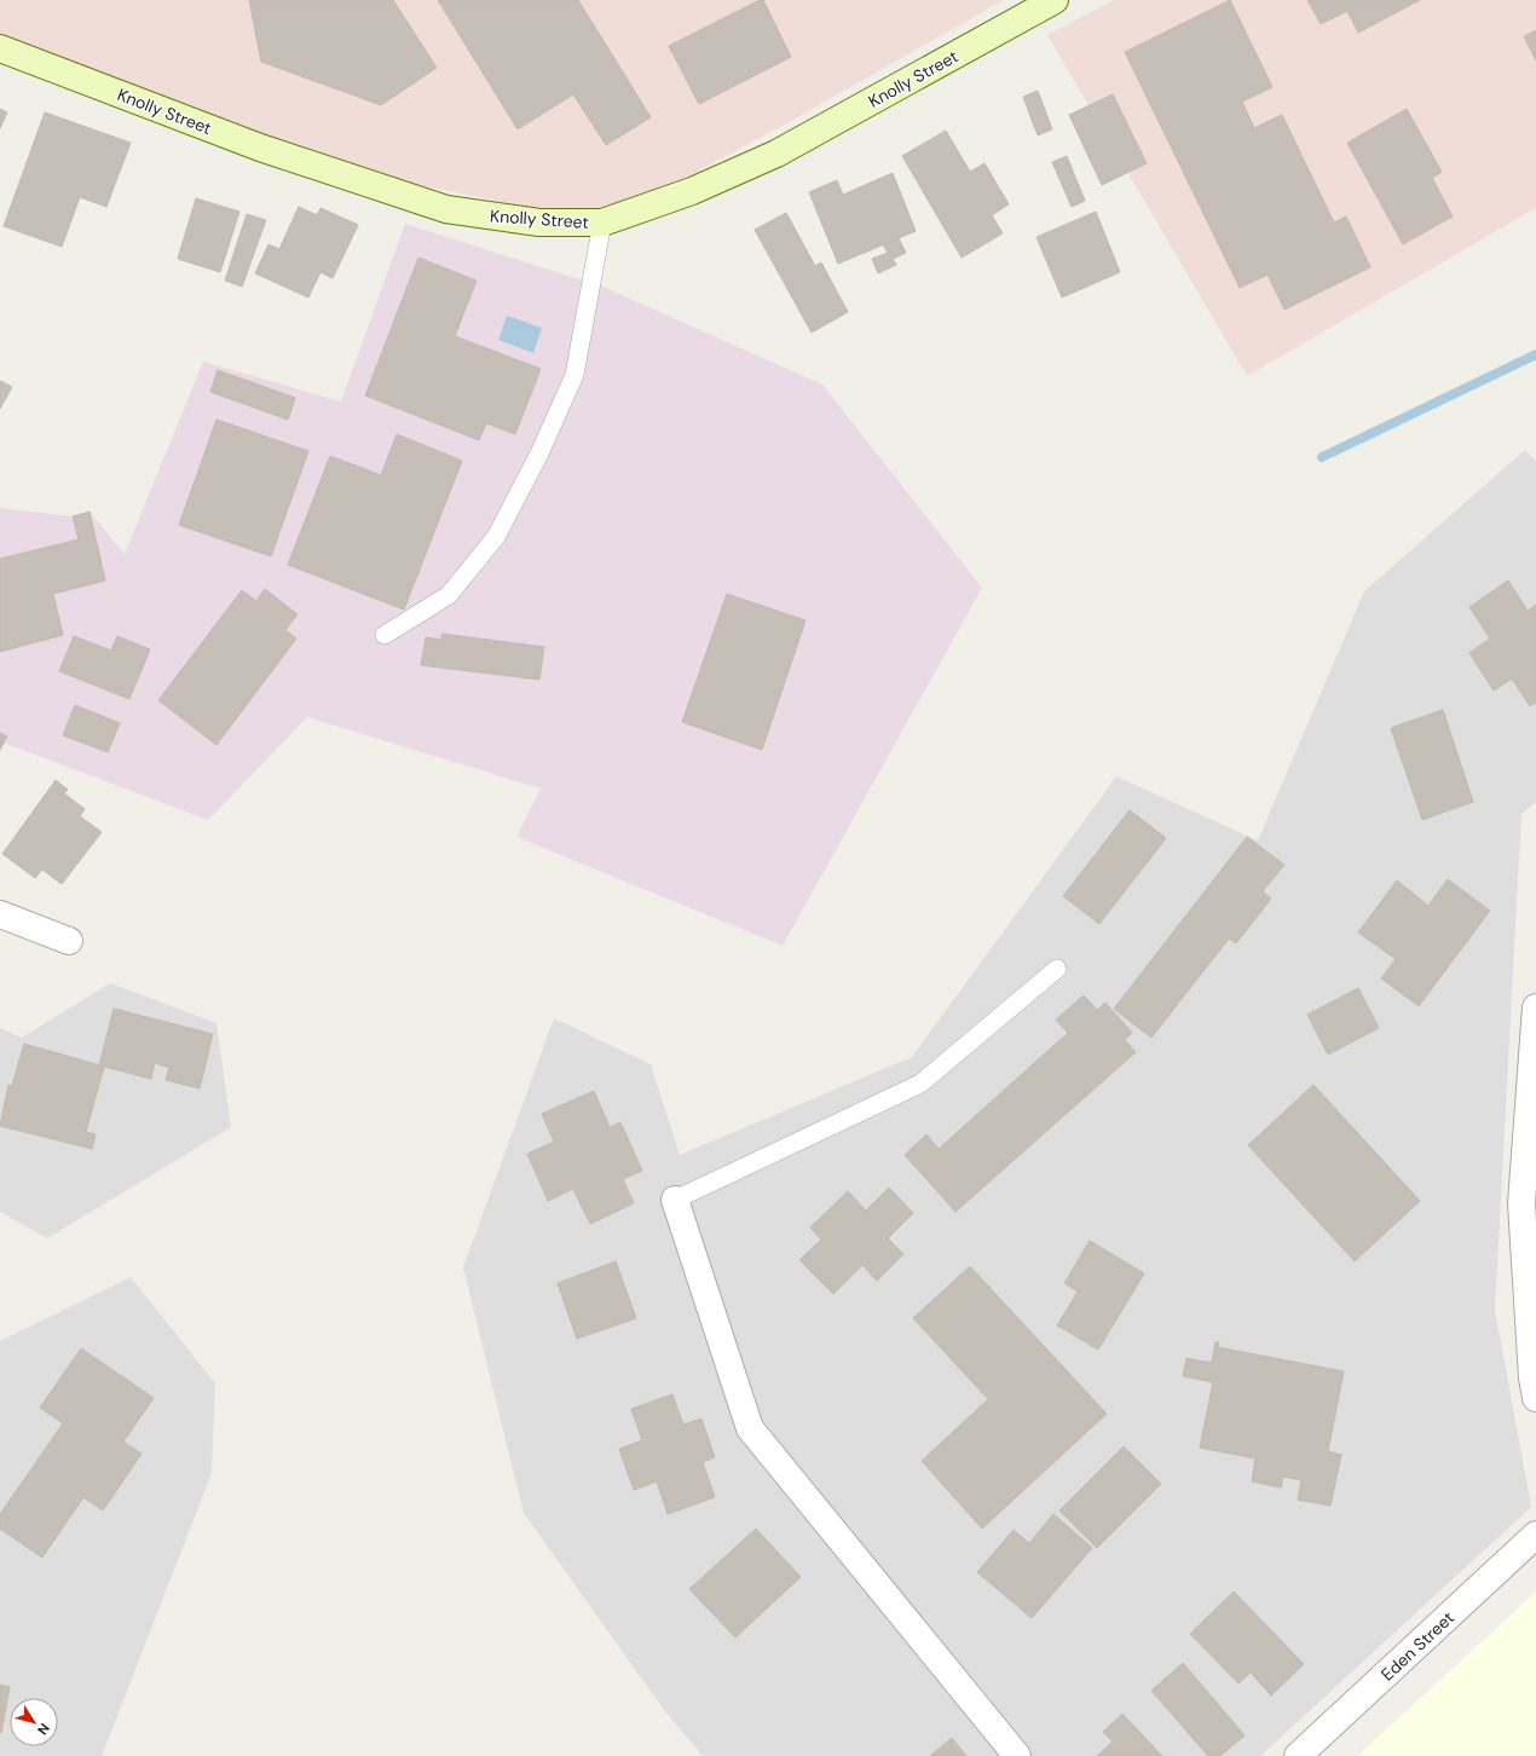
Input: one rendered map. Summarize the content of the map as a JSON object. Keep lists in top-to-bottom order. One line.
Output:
{"streets":{"main road":["Knolly Street"],"street":["Eden Street"]},"north":"bottom right"}
